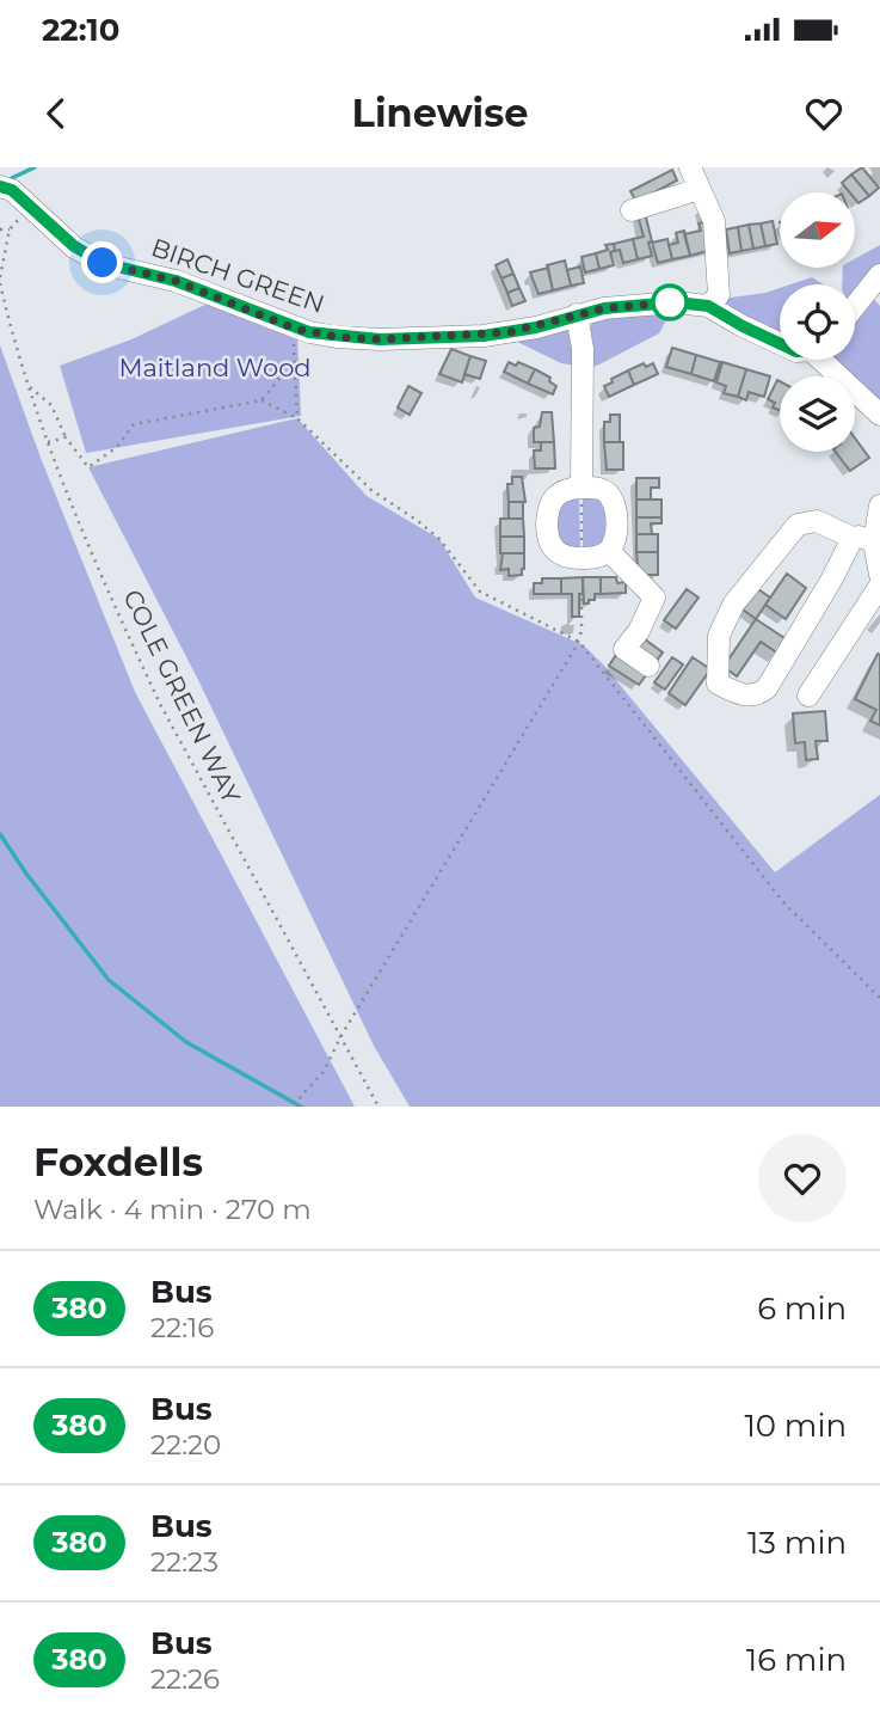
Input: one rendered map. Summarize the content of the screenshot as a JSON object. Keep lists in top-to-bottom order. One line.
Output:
{"streets":{"street":["BIRCH GREEN"],"path":["COLE GREEN WAY"]},"parks":["Maitland Wood"],"lines":["bus line 380"],"north":"right","page":{"status":"22:10","header":"Linewise","heading":["Foxdells","Walk · 4 min · 270 m"],"list":[{"mark":"380","name":"Bus","note":"22:16","value":"6 min"},{"mark":"380","name":"Bus","note":"22:20","value":"10 min"},{"mark":"380","name":"Bus","note":"22:23","value":"13 min"},{"mark":"380","name":"Bus","note":"22:26","value":"16 min"}]}}
